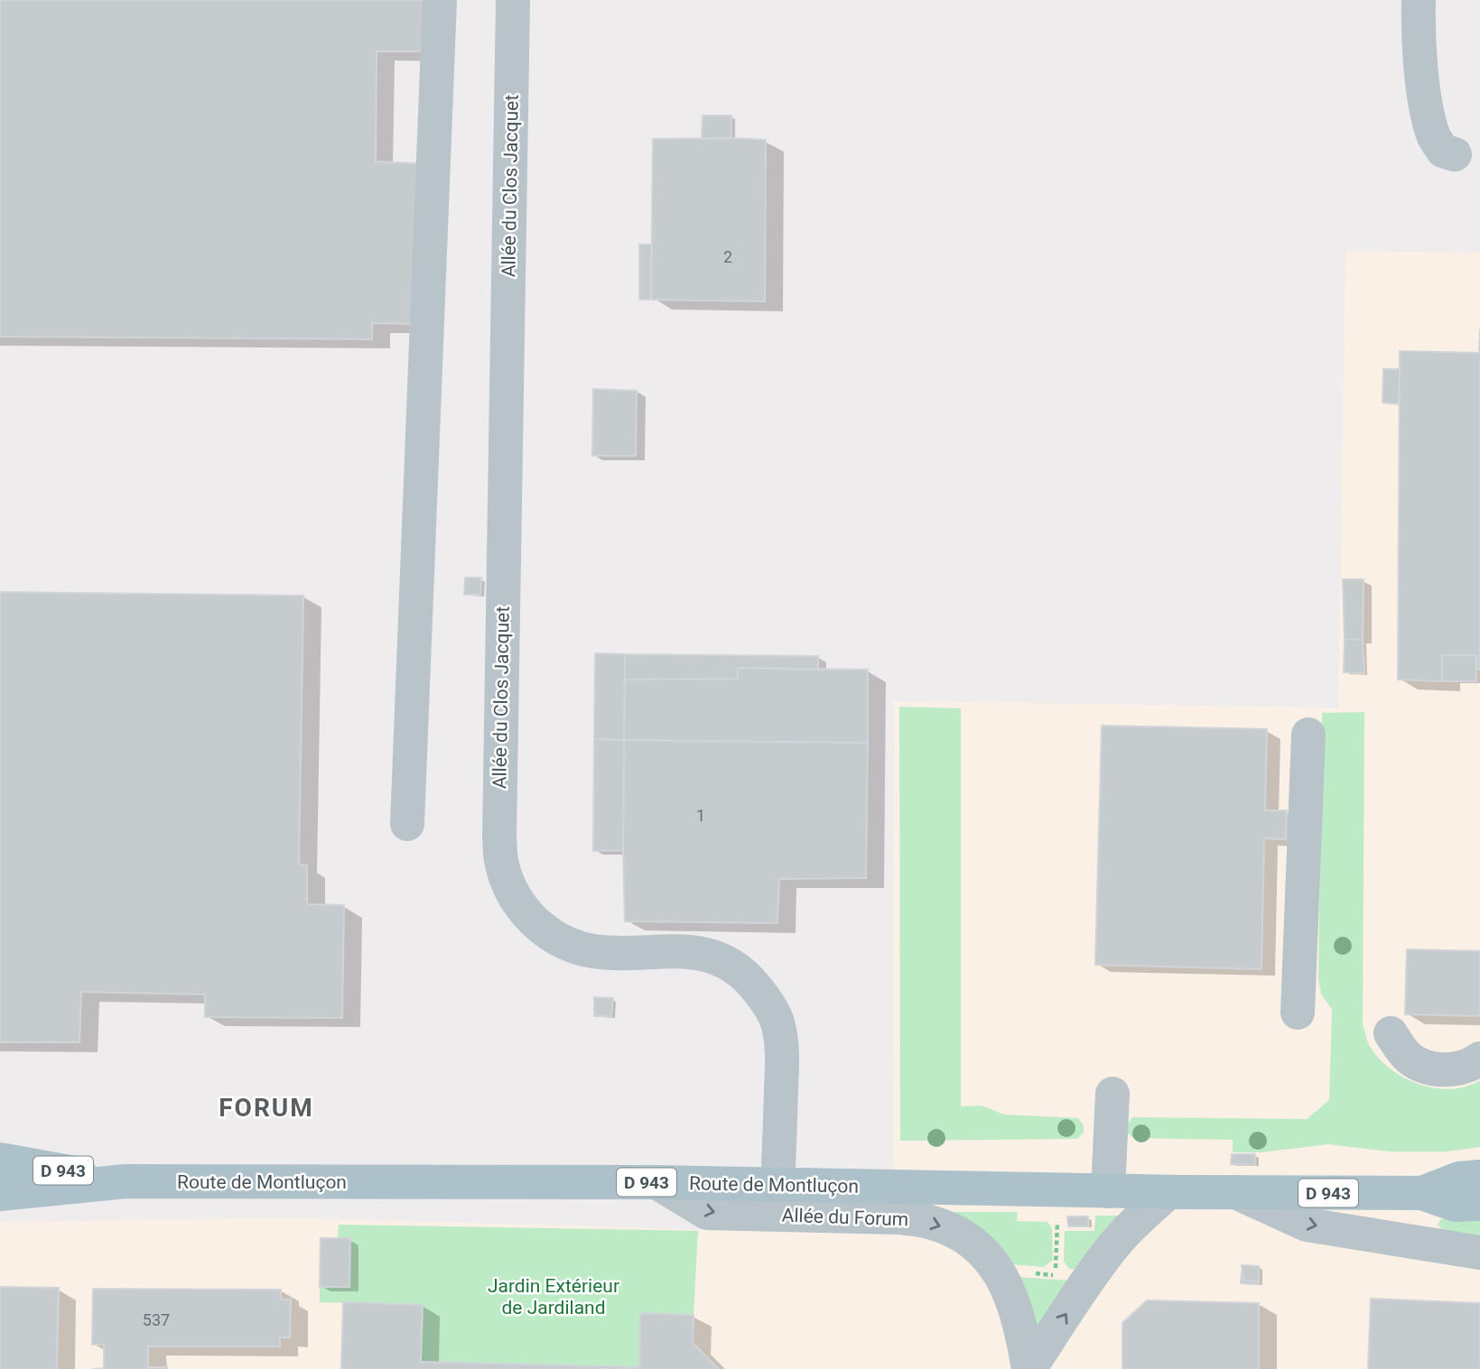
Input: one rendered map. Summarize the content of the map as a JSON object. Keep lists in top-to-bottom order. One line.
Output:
{"streets":{"main road":["D 943","Route de Montluçon"],"street":["Allée du Clos Jacquet","Allée du Forum"]},"crossings":[["Allée du Clos Jacquet","Route de Montluçon"],["Route de Montluçon","Allée du Forum"]],"districts":["FORUM"],"parks":["Jardin Extérieur de Jardiland"],"house_numbers":["2","1","537"]}
